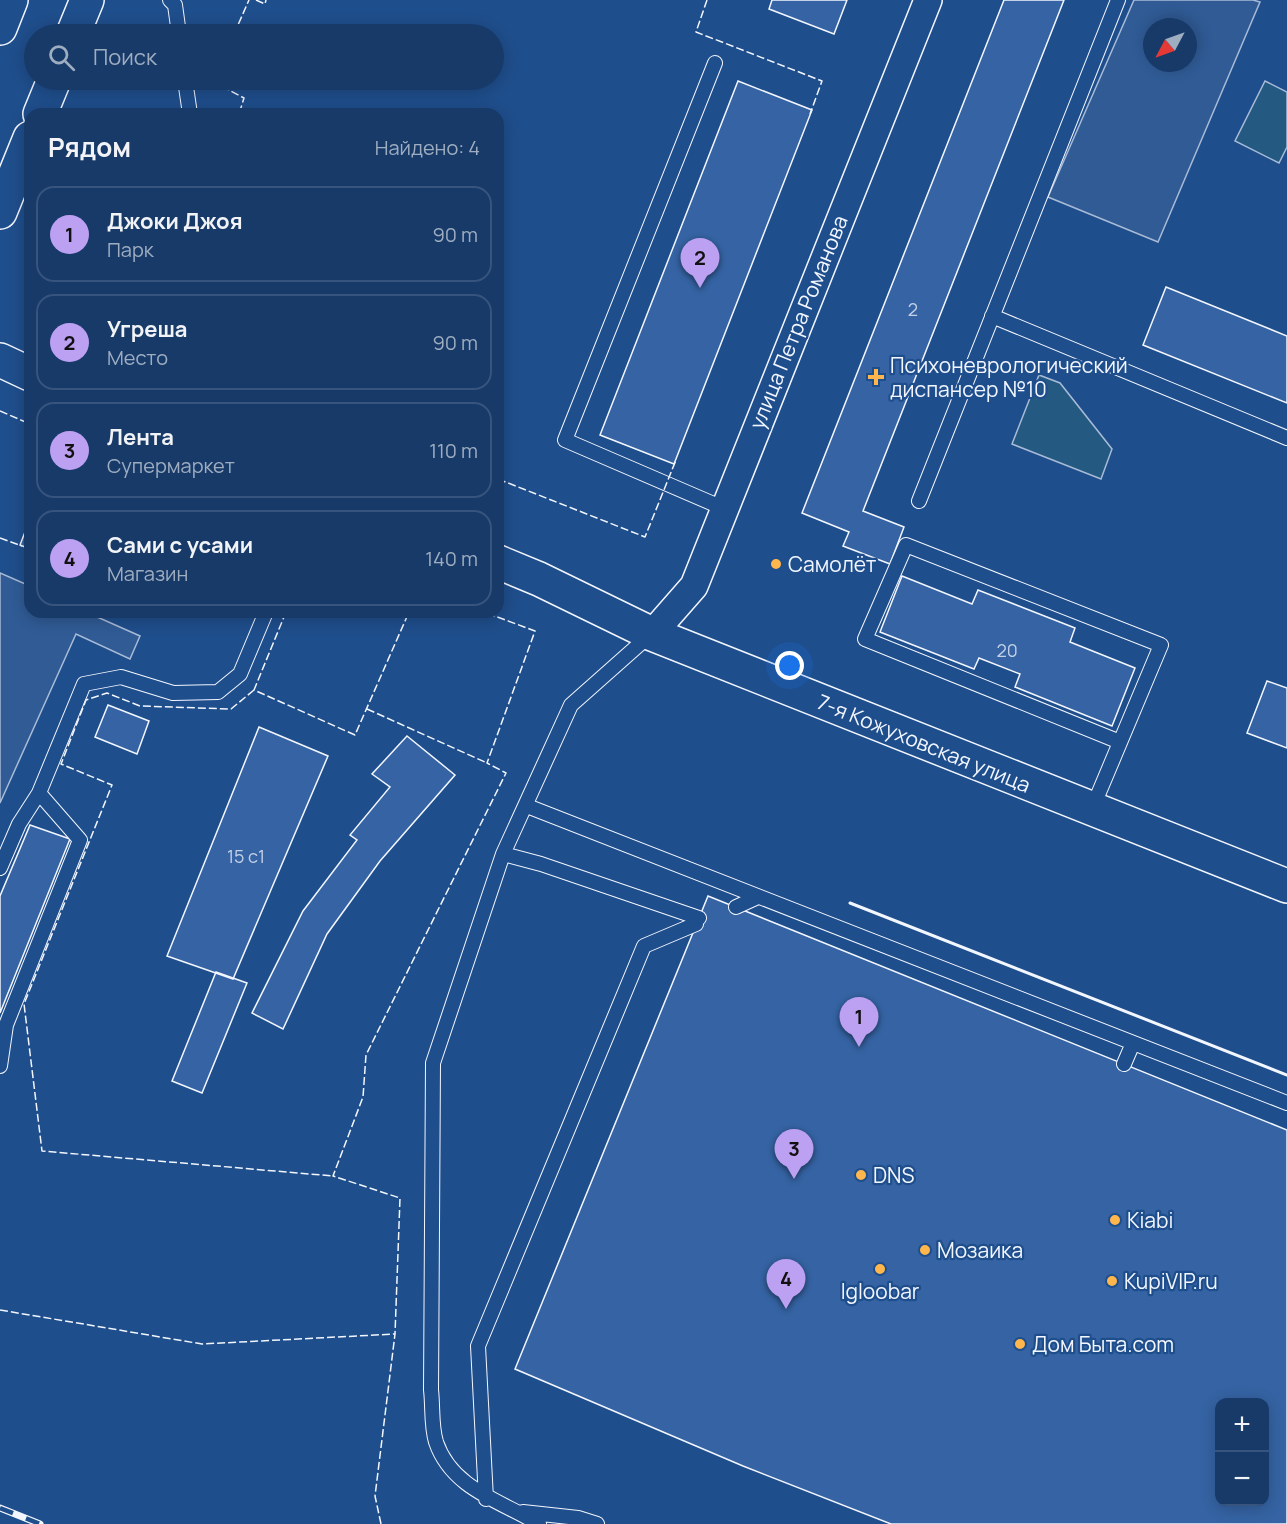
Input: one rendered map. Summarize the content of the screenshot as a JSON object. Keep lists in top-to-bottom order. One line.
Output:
{"streets":{"street":["улица Петра Романова","7-я Кожуховская улица"]},"crossings":[["улица Петра Романова","7-я Кожуховская улица"]],"places":{"health":["Психоневрологический диспансер №10"],"other":["Самолёт","DNS","Kiabi","Мозаика","Igloobar","KupiVIP.ru","Дом Быта.com"]},"house_numbers":["2","20","15 с1"],"north":"bottom left","page":{"search":"Поиск","heading":["Рядом","Найдено: 4"],"list":[{"mark":"1","name":"Джоки Джоя","note":"Парк","value":"90 m"},{"mark":"2","name":"Угреша","note":"Место","value":"90 m"},{"mark":"3","name":"Лента","note":"Супермаркет","value":"110 m"},{"mark":"4","name":"Сами с усами","note":"Магазин","value":"140 m"}],"pins":["2","1","3","4"],"map_buttons":["+","−"]}}
